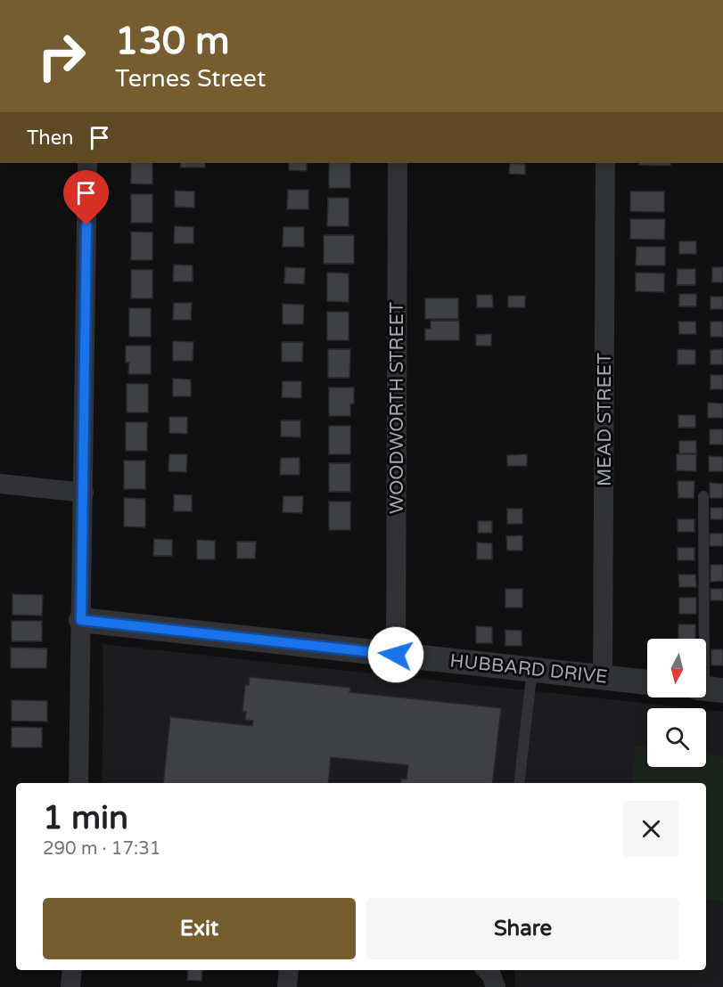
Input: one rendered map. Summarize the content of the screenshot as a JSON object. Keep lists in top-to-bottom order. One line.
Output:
{"streets":{"street":["WOODWORTH STREET","MEAD STREET","HUBBARD DRIVE"]},"crossings":[["WOODWORTH STREET","HUBBARD DRIVE"],["MEAD STREET","HUBBARD DRIVE"]],"north":"bottom","page":{"turn":["130 m","Ternes Street"],"then":"Then","heading":["1 min","290 m · 17:31"],"buttons":["Exit","Share"]}}
